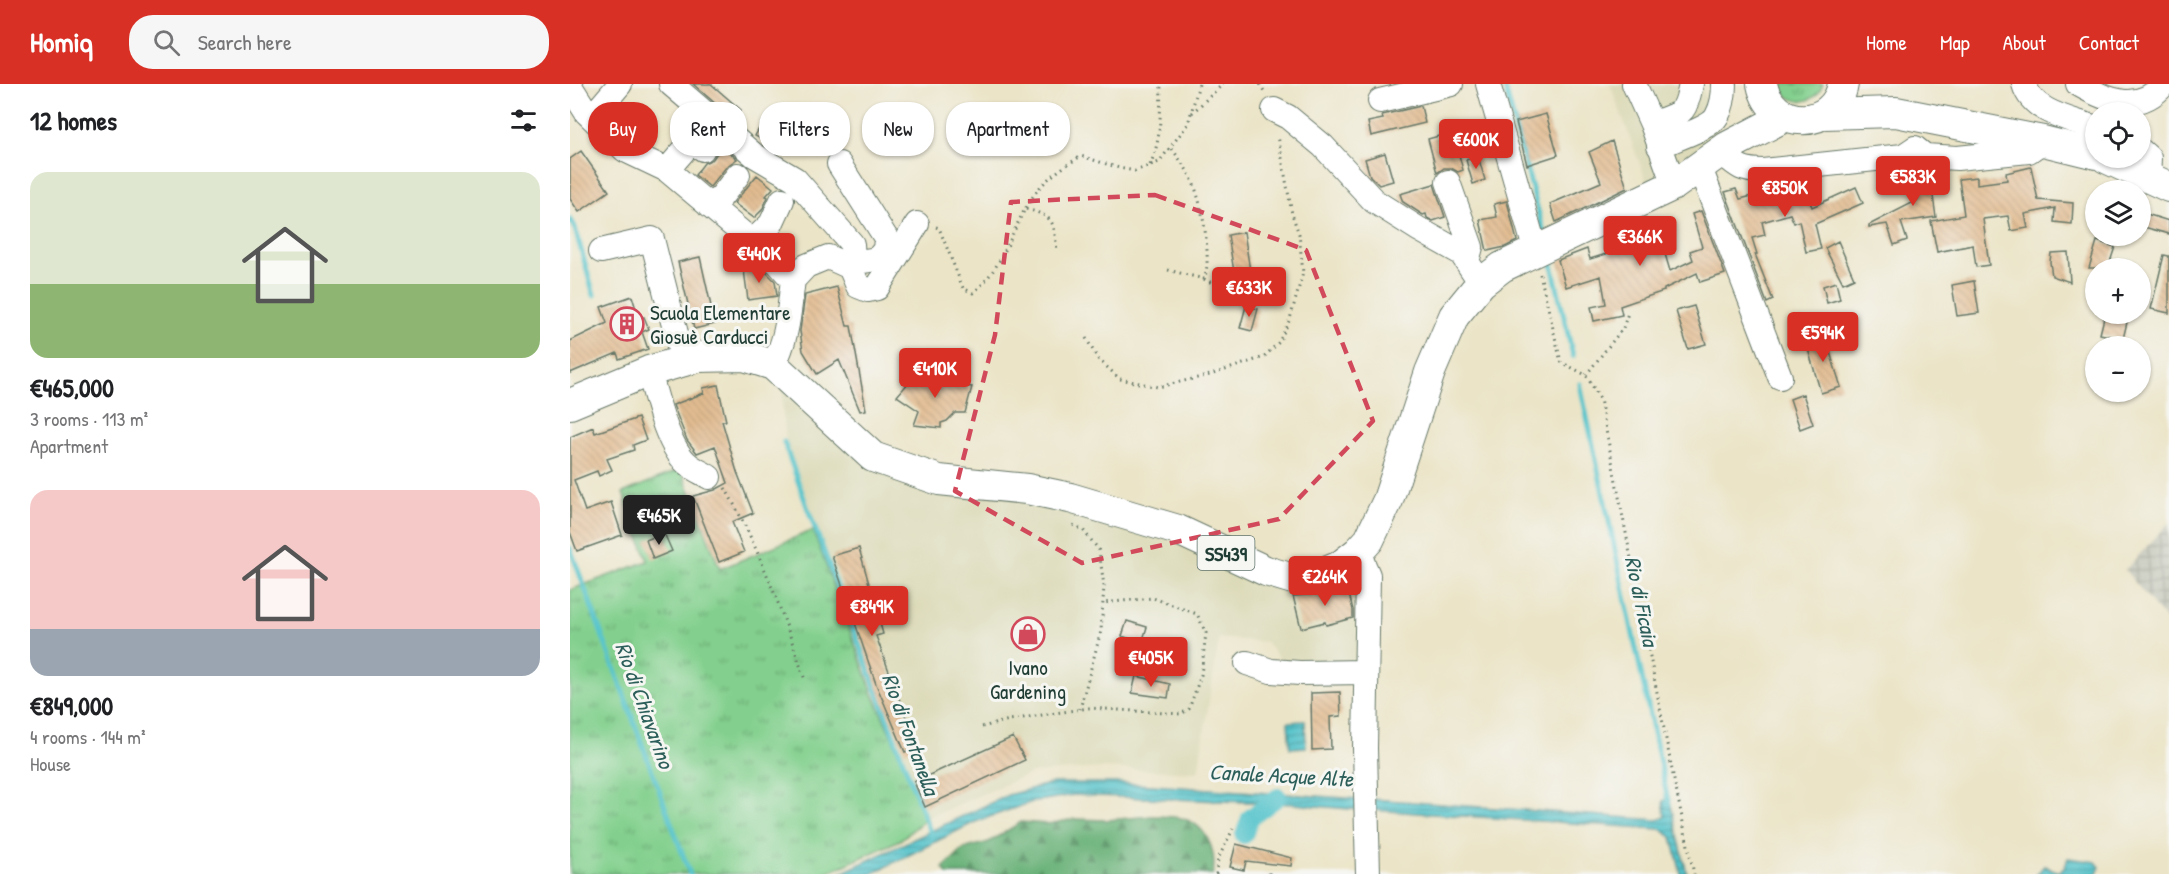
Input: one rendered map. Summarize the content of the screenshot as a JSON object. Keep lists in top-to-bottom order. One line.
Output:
{"streets":{"main road":["SS439"]},"water":["Rio di Ficaia","Rio di Chiavarino","Rio di Fontanella","Canale Acque Alte"],"places":{"building":["Scuola Elementare Giosuè Carducci"],"shop":["Ivano Gardening"]},"page":{"header":"Homiq","search":"Search here","nav":["Home","Map","About","Contact"],"heading":"12 homes","map_buttons":["+","−"],"chip":["Buy","Rent","Filters","New","Apartment"],"price":["€600K","€583K","€850K","€366K","€440K","€633K","€594K","€410K","€465K","€264K","€849K","€405K"],"list":[{"name":"€465,000","note":"3 rooms · 113 m² · Apartment"},{"name":"€849,000","note":"4 rooms · 144 m² · House"}]}}
